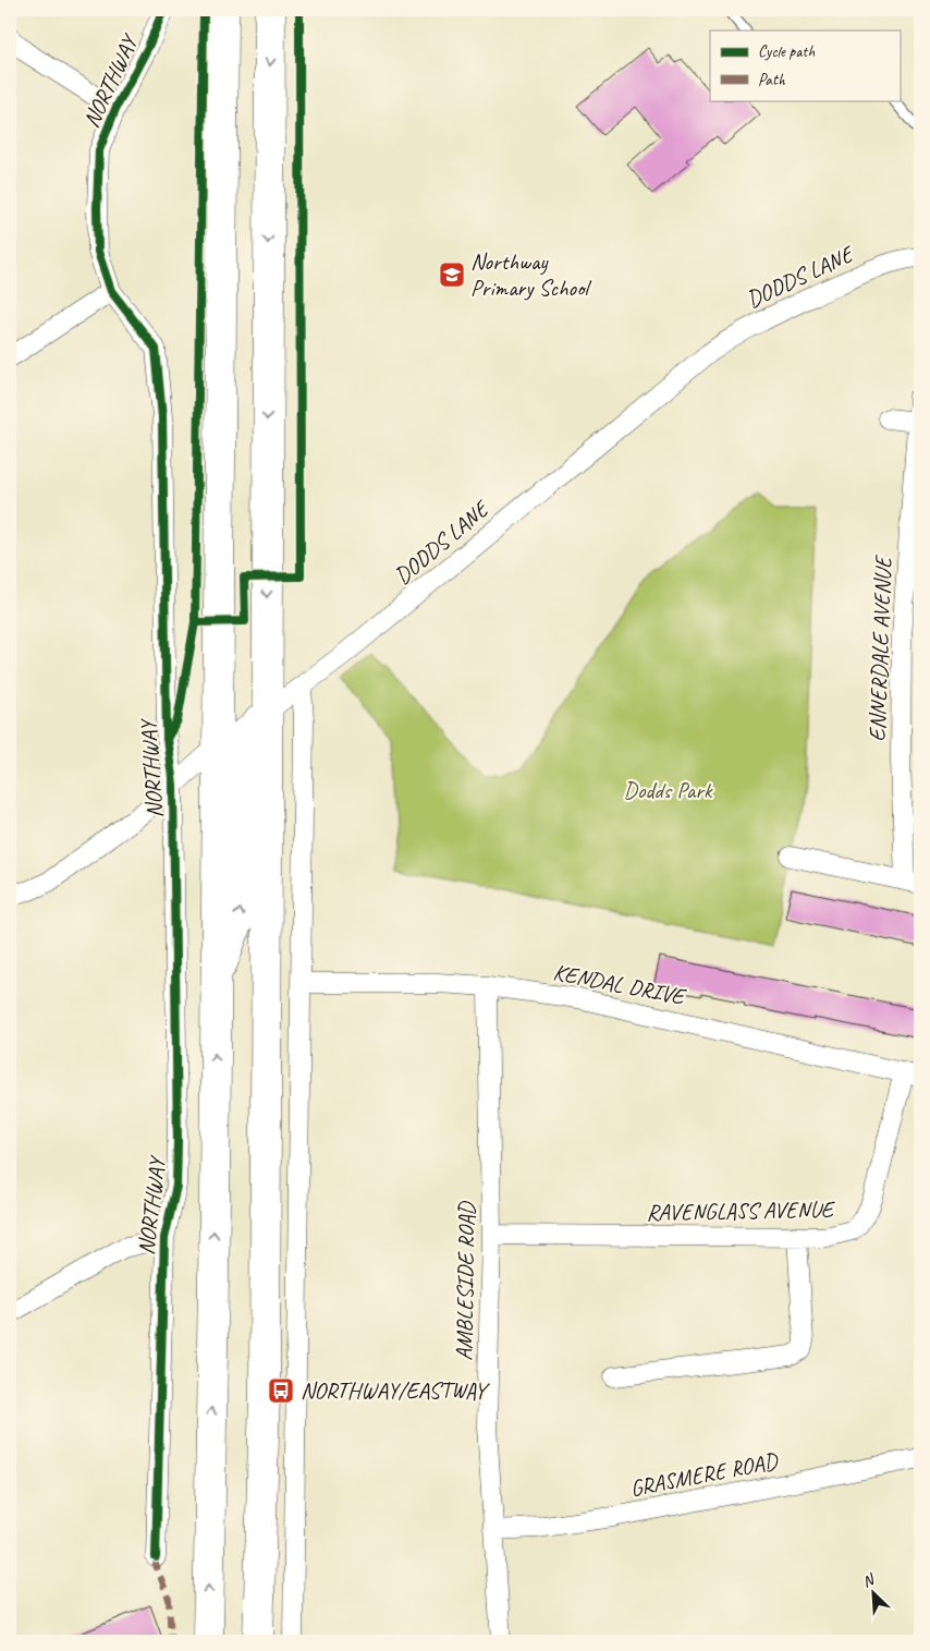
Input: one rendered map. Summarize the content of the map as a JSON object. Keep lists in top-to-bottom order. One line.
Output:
{"streets":{"street":["NORTHWAY","DODDS LANE","ENNERDALE AVENUE","KENDAL DRIVE","RAVENGLASS AVENUE","AMBLESIDE ROAD","GRASMERE ROAD"]},"crossings":[["NORTHWAY","DODDS LANE"],["KENDAL DRIVE","RAVENGLASS AVENUE"],["KENDAL DRIVE","AMBLESIDE ROAD"],["RAVENGLASS AVENUE","AMBLESIDE ROAD"],["AMBLESIDE ROAD","GRASMERE ROAD"]],"parks":["Dodds Park"],"places":{"school or university":["Northway Primary School"],"bus stop":["NORTHWAY/EASTWAY"]},"legend":["Cycle path","Path"],"north":"top left"}
